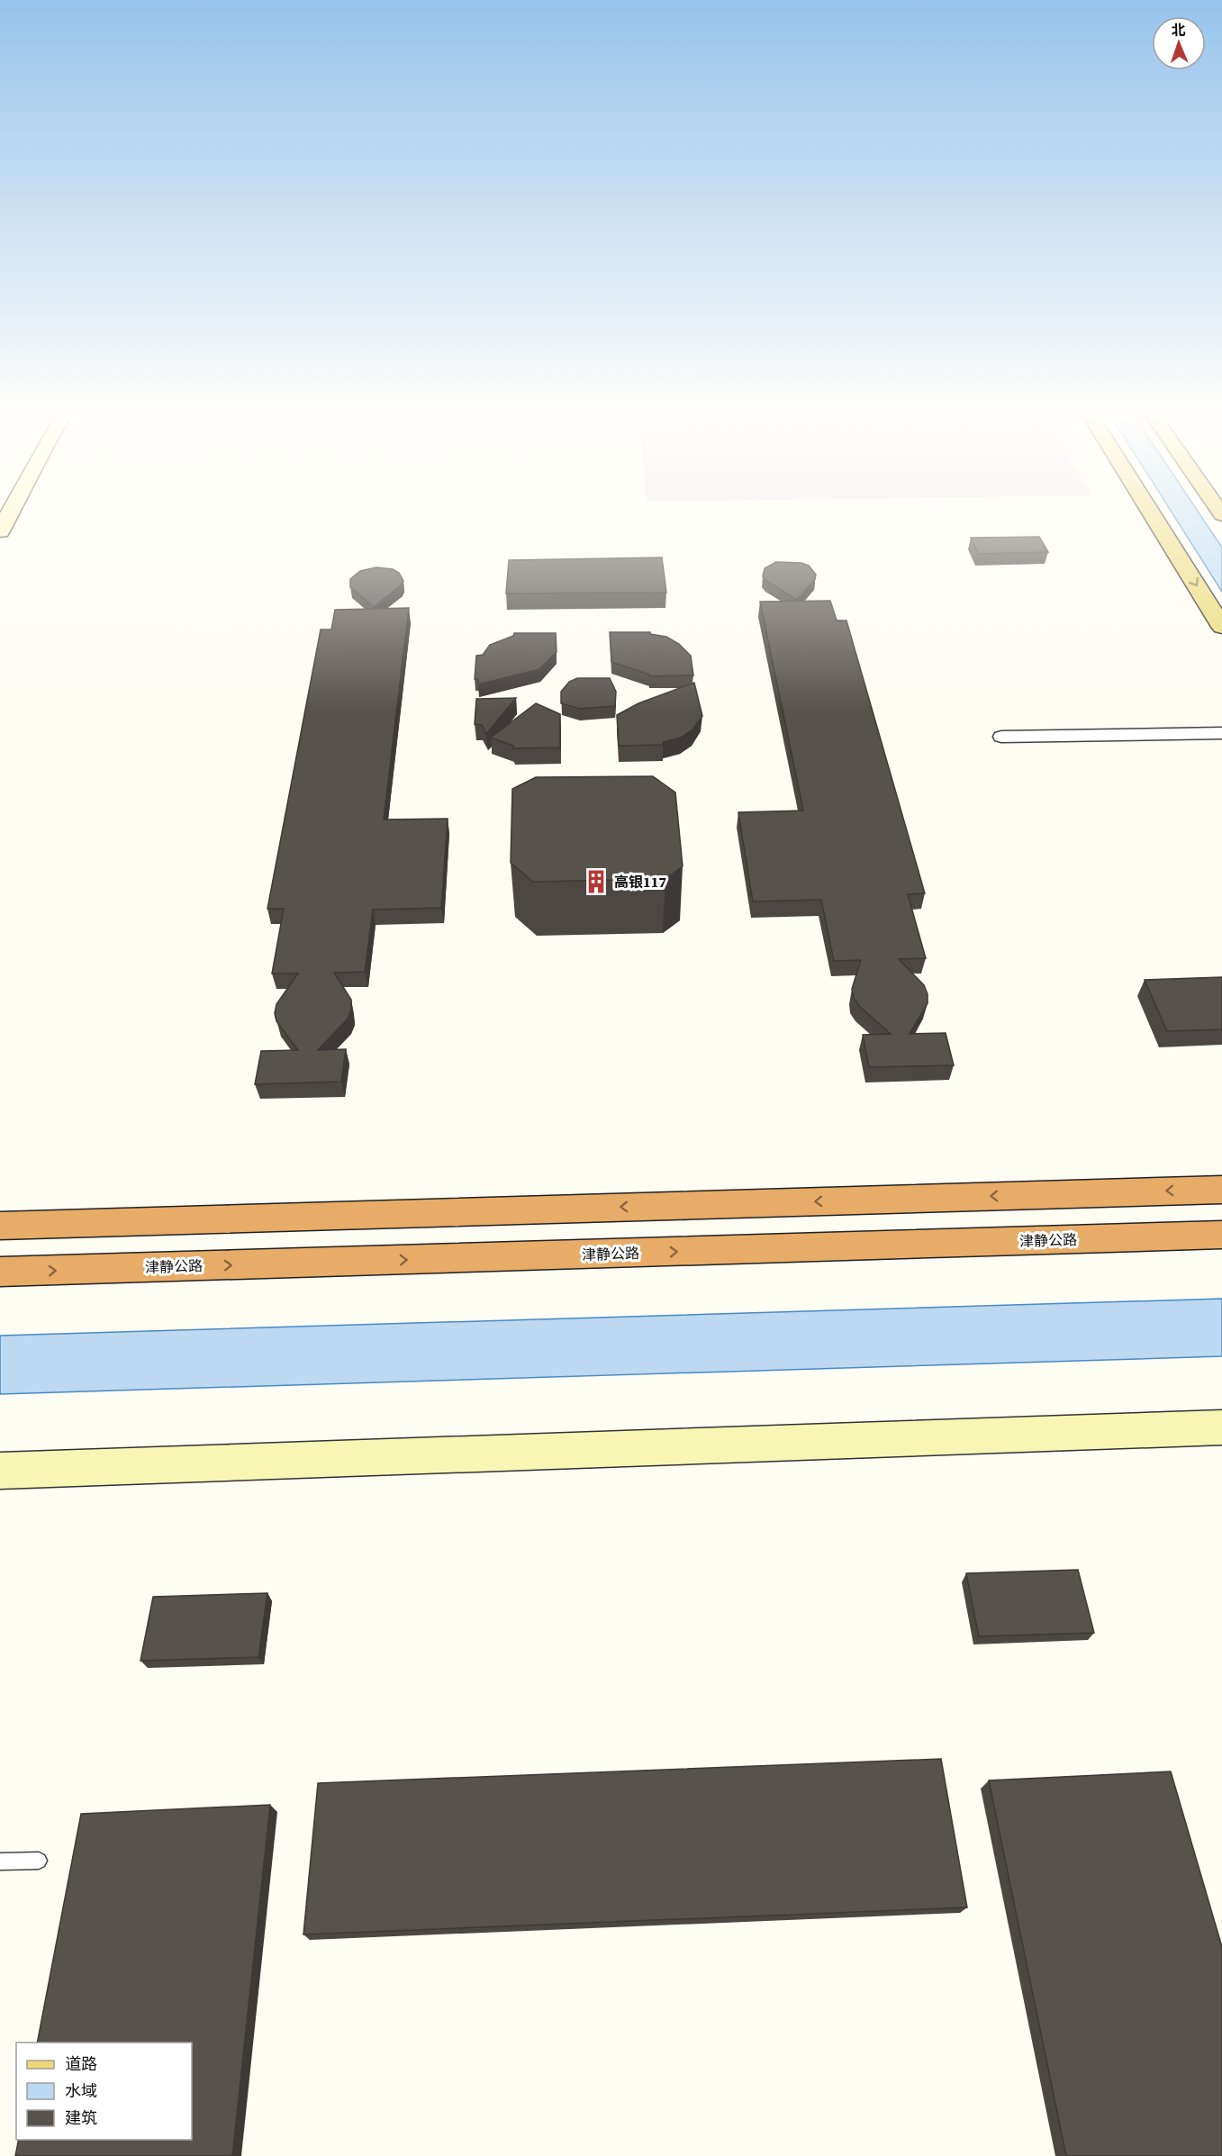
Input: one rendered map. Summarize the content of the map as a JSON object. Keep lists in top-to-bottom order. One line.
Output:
{"streets":{"highway":["津静公路"]},"places":{"building":["高银117"]},"legend":["道路","水域","建筑"],"north":"top"}
